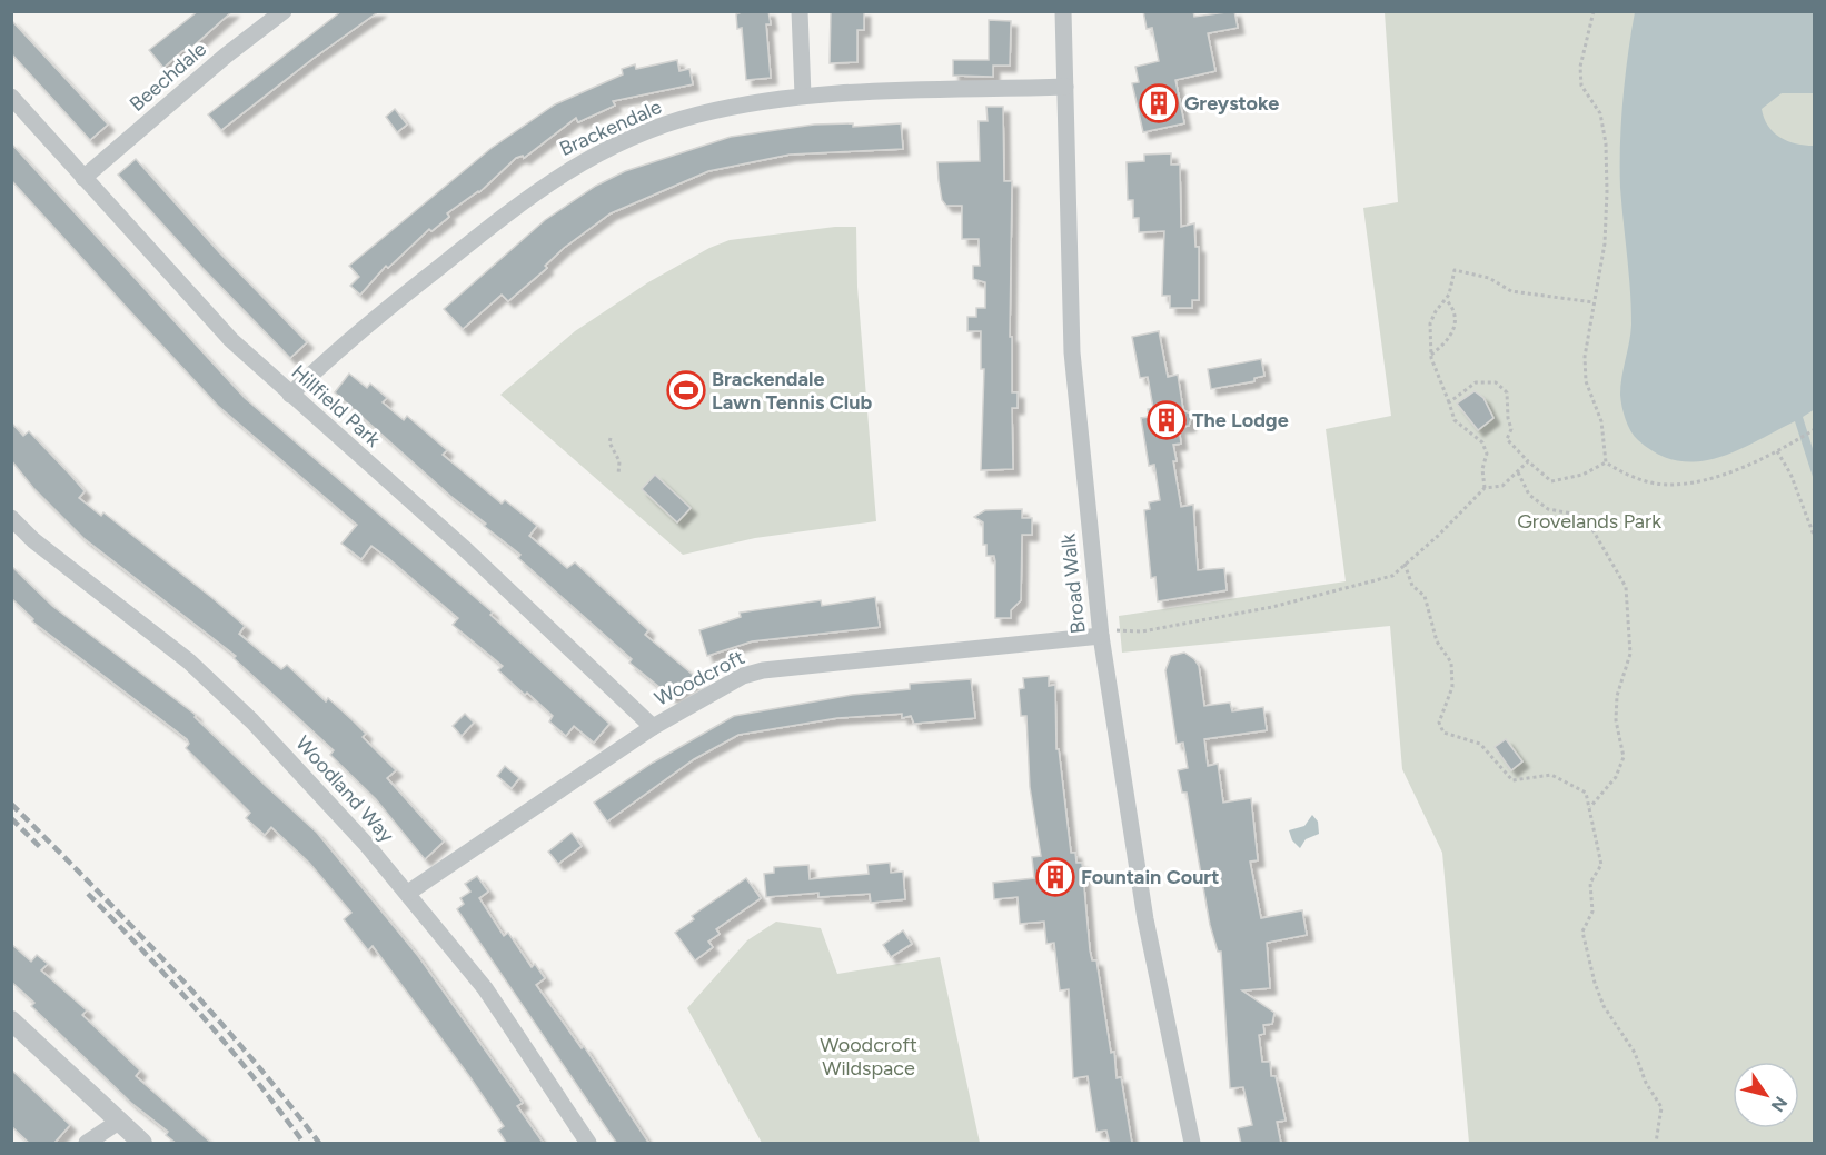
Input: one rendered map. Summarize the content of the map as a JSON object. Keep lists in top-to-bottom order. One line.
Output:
{"streets":{"street":["Beechdale","Brackendale","Hillfield Park","Broad Walk","Woodcroft","Woodland Way"]},"crossings":[["Beechdale","Hillfield Park"],["Brackendale","Hillfield Park"],["Brackendale","Broad Walk"],["Hillfield Park","Woodcroft"],["Broad Walk","Woodcroft"],["Woodcroft","Woodland Way"]],"parks":["Grovelands Park","Woodcroft Wildspace"],"places":{"building":["Greystoke","The Lodge","Fountain Court"],"sports":["Brackendale Lawn Tennis Club"]},"north":"bottom right"}
